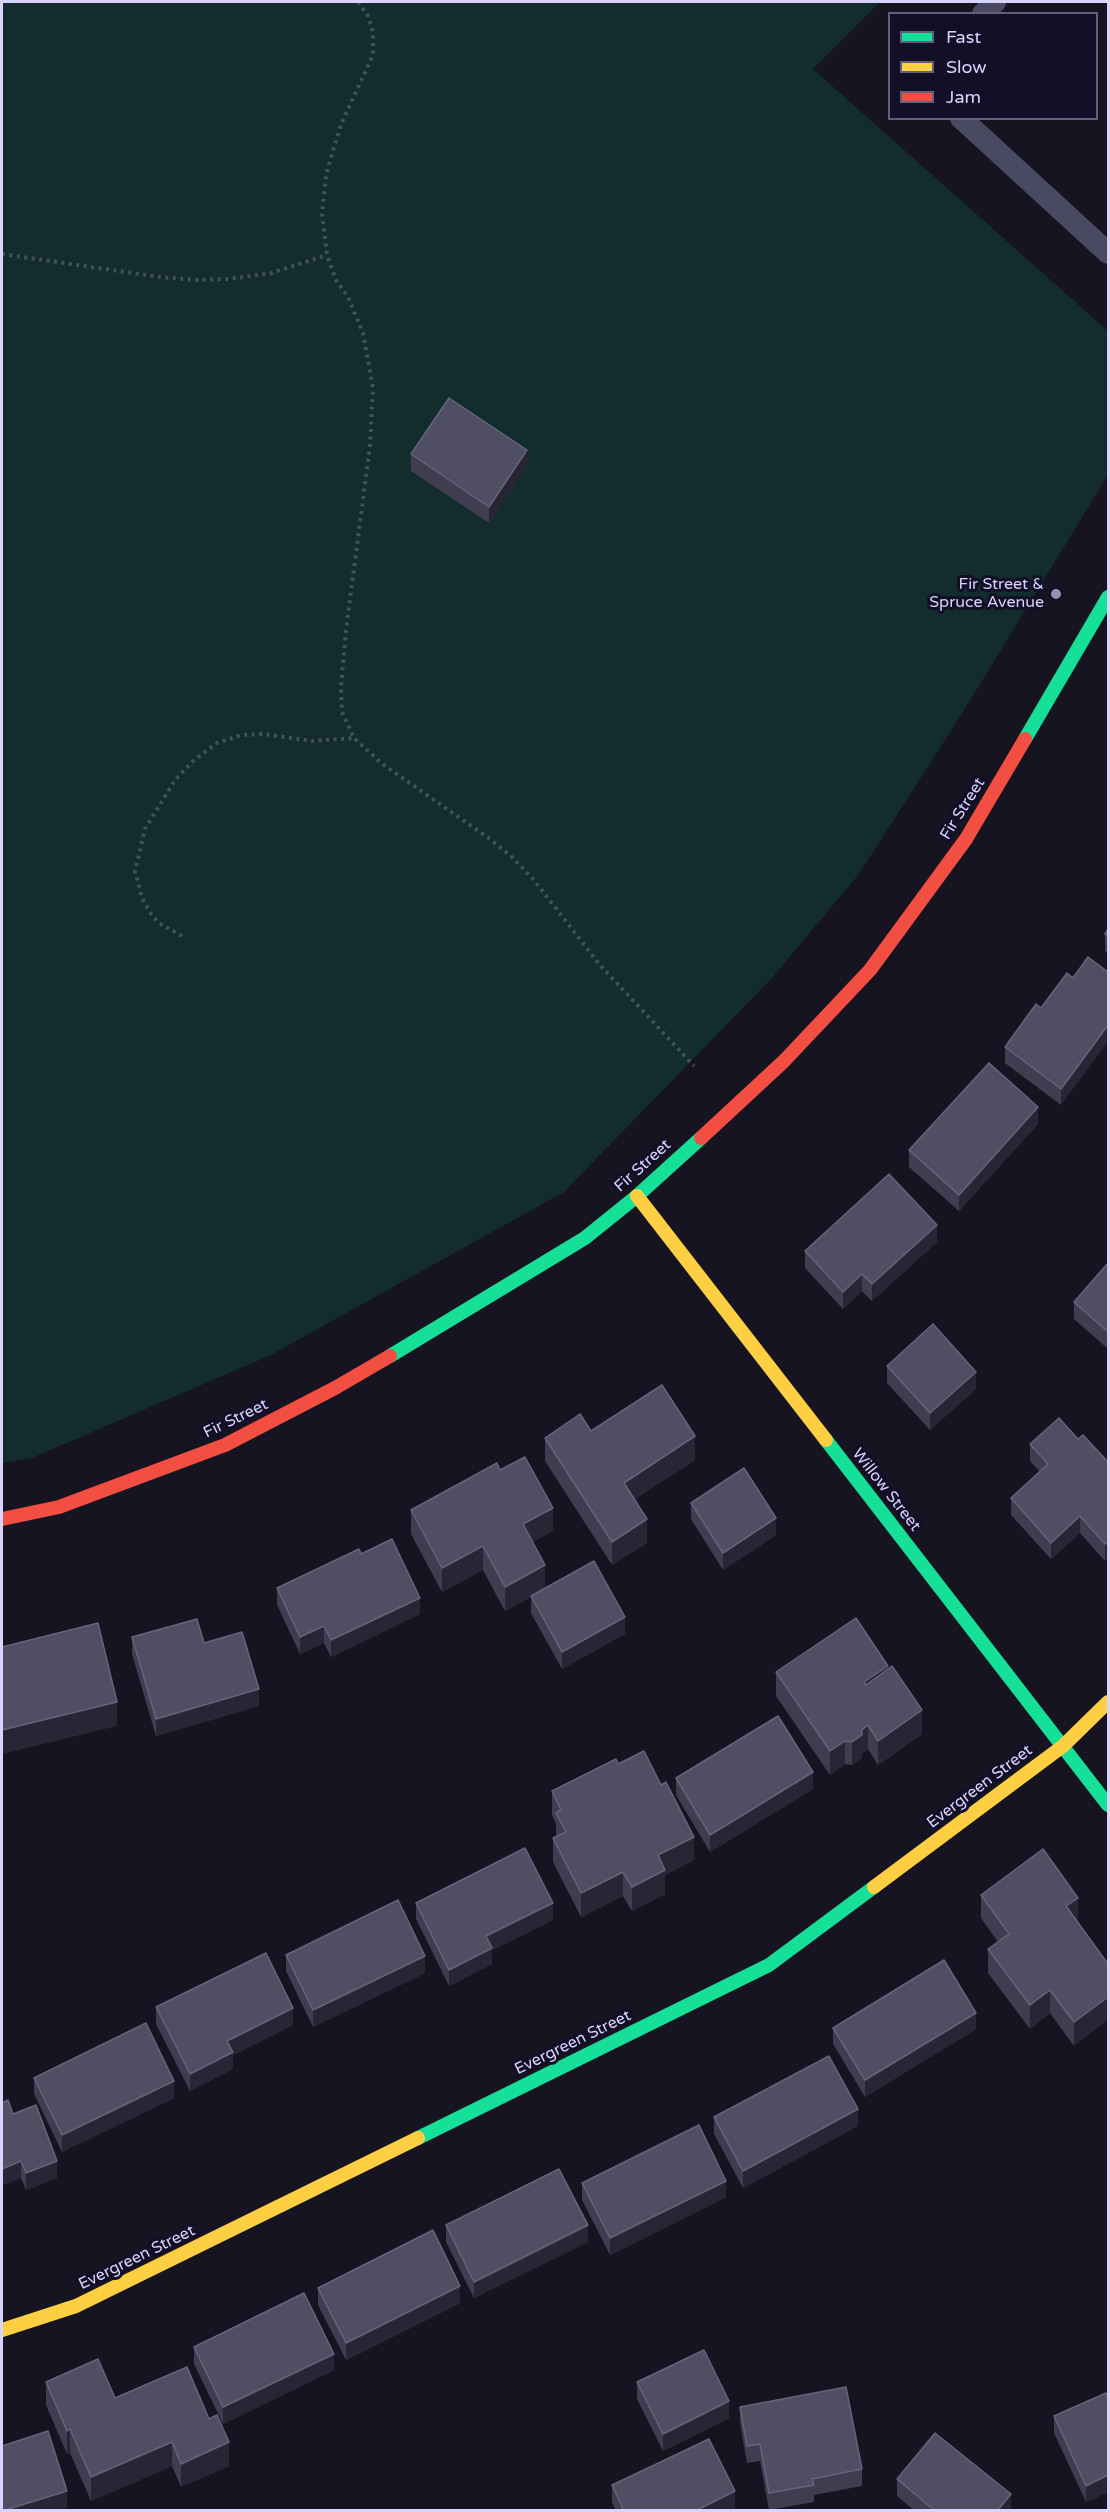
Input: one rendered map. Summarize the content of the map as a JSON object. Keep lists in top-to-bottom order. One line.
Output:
{"streets":{"street":["Fir Street","Willow Street","Evergreen Street"]},"crossings":[["Fir Street","Willow Street"],["Willow Street","Evergreen Street"]],"places":["Fir Street & Spruce Avenue"],"legend":["Fast","Slow","Jam"]}
